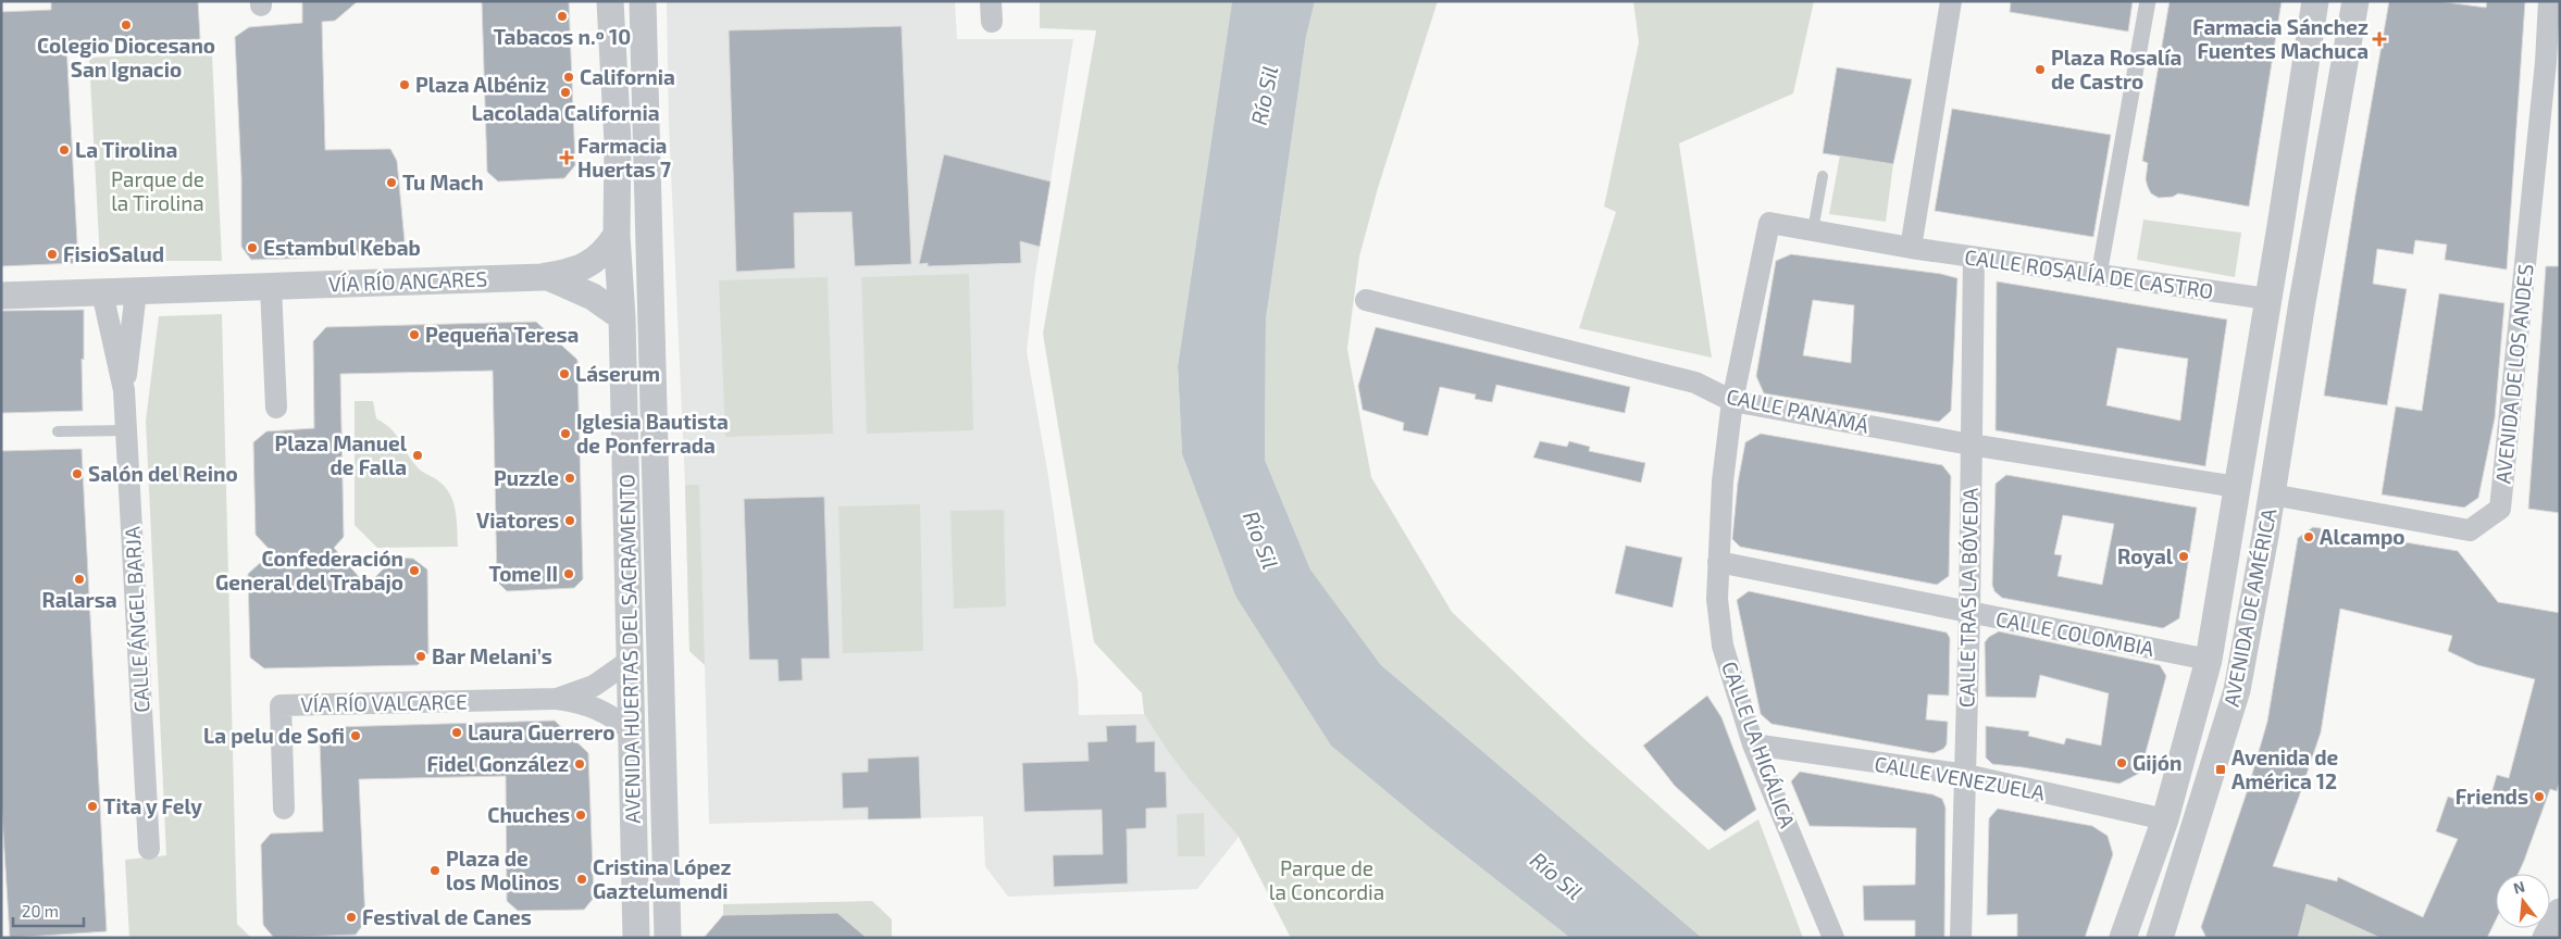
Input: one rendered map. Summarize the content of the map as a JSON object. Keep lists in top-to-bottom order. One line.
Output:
{"streets":{"street":["CALLE ROSALÍA DE CASTRO","VÍA RÍO ANCARES","AVENIDA DE LOS ANDES","CALLE PANAMÁ","CALLE TRAS LA BÓVEDA","AVENIDA DE AMÉRICA","CALLE ÁNGEL BARJA","CALLE COLOMBIA","AVENIDA HUERTAS DEL SACRAMENTO","VÍA RÍO VALCARCE","CALLE LA HIGÁLICA","CALLE VENEZUELA"]},"crossings":[["CALLE ROSALÍA DE CASTRO","CALLE TRAS LA BÓVEDA"],["CALLE ROSALÍA DE CASTRO","AVENIDA DE AMÉRICA"],["CALLE ROSALÍA DE CASTRO","CALLE LA HIGÁLICA"],["VÍA RÍO ANCARES","CALLE ÁNGEL BARJA"],["VÍA RÍO ANCARES","AVENIDA HUERTAS DEL SACRAMENTO"],["AVENIDA DE LOS ANDES","AVENIDA DE AMÉRICA"],["CALLE PANAMÁ","CALLE TRAS LA BÓVEDA"],["CALLE PANAMÁ","AVENIDA DE AMÉRICA"],["CALLE PANAMÁ","CALLE LA HIGÁLICA"],["CALLE TRAS LA BÓVEDA","CALLE COLOMBIA"],["CALLE TRAS LA BÓVEDA","CALLE VENEZUELA"],["AVENIDA DE AMÉRICA","CALLE COLOMBIA"],["AVENIDA DE AMÉRICA","CALLE VENEZUELA"],["CALLE COLOMBIA","CALLE LA HIGÁLICA"],["AVENIDA HUERTAS DEL SACRAMENTO","VÍA RÍO VALCARCE"],["CALLE LA HIGÁLICA","CALLE VENEZUELA"]],"water":["Río Sil"],"parks":["Parque de la Tirolina","Parque de la Concordia"],"places":{"other":["Tabacos n.º 10","Colegio Diocesano San Ignacio","Plaza Rosalía de Castro","California","Plaza Albéniz","Lacolada California","La Tirolina","Tu Mach","Estambul Kebab","FisioSalud","Pequeña Teresa","Láserum","Iglesia Bautista de Ponferrada","Plaza Manuel de Falla","Salón del Reino","Puzzle","Viatores","Alcampo","Royal","Confederación General del Trabajo","Tome II","Ralarsa","Bar Melani’s","Laura Guerrero","La pelu de Sofi","Gijón","Fidel González","Friends","Tita y Fely","Chuches","Plaza de los Molinos","Cristina López Gaztelumendi","Festival de Canes"],"health":["Farmacia Sánchez Fuentes Machuca","Farmacia Huertas 7"],"transit":["Avenida de América 12"]},"scale_bar":"20 m","north":"top"}
